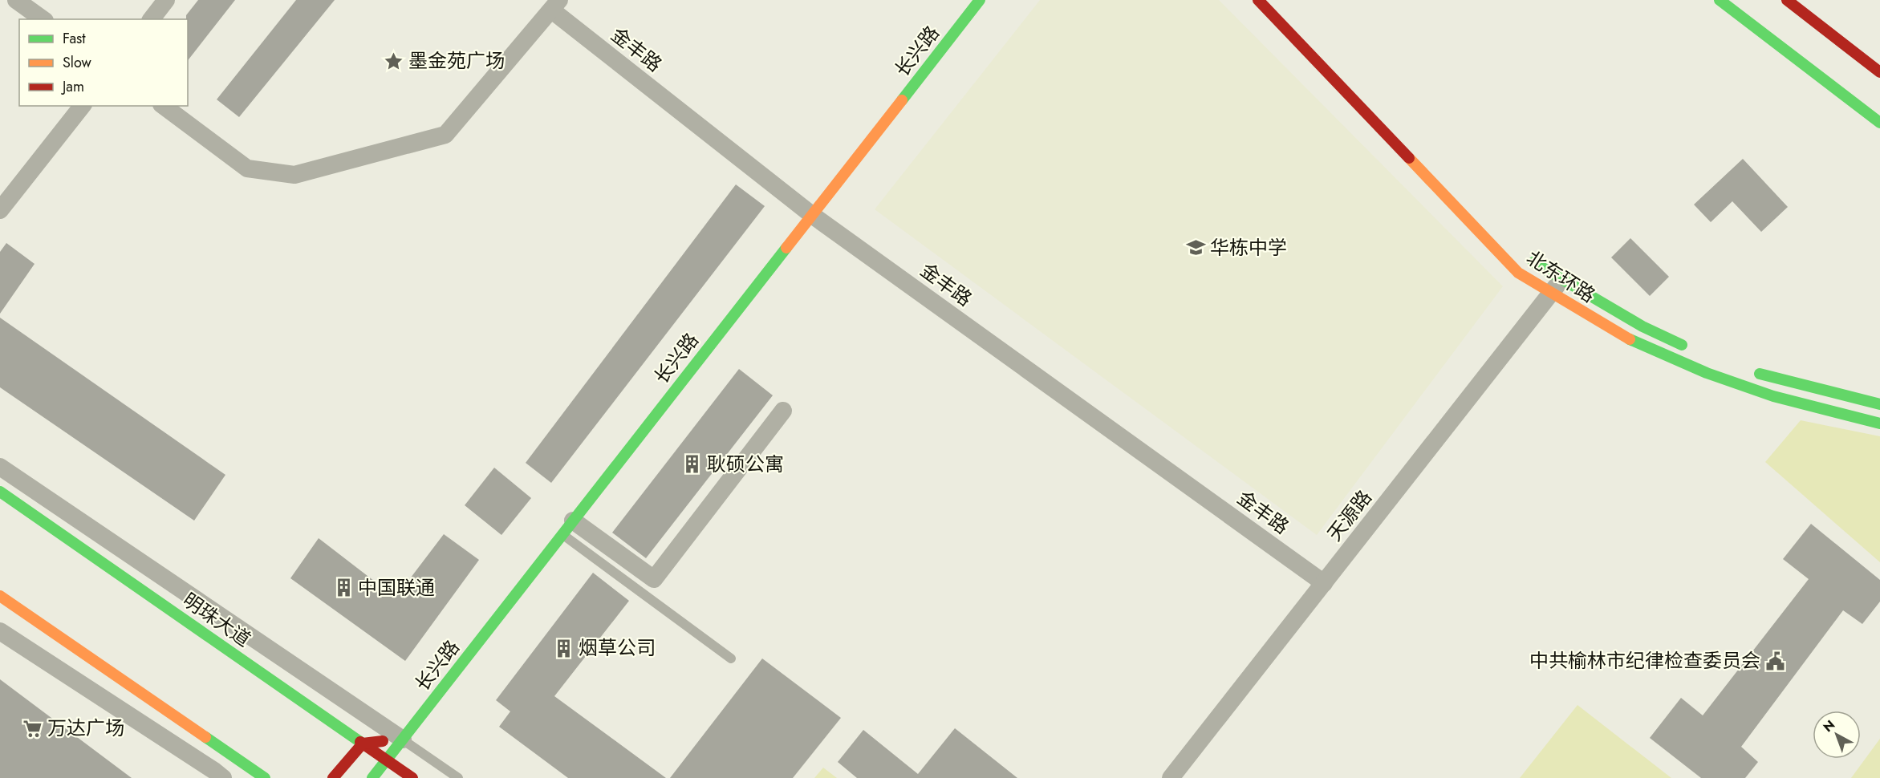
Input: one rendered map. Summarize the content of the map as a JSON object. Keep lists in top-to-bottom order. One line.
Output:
{"streets":{"main road":["长兴路","北东环路","明珠大道"],"street":["金丰路","天源路"]},"crossings":[["金丰路","长兴路"],["金丰路","天源路"],["长兴路","明珠大道"],["北东环路","天源路"]],"places":{"place":["墨金苑广场"],"school or university":["华栋中学"],"building":["耿硕公寓","中国联通","烟草公司"],"public building":["中共榆林市纪律检查委员会"],"supermarket":["万达广场"]},"legend":["Fast","Slow","Jam"],"north":"top left"}
